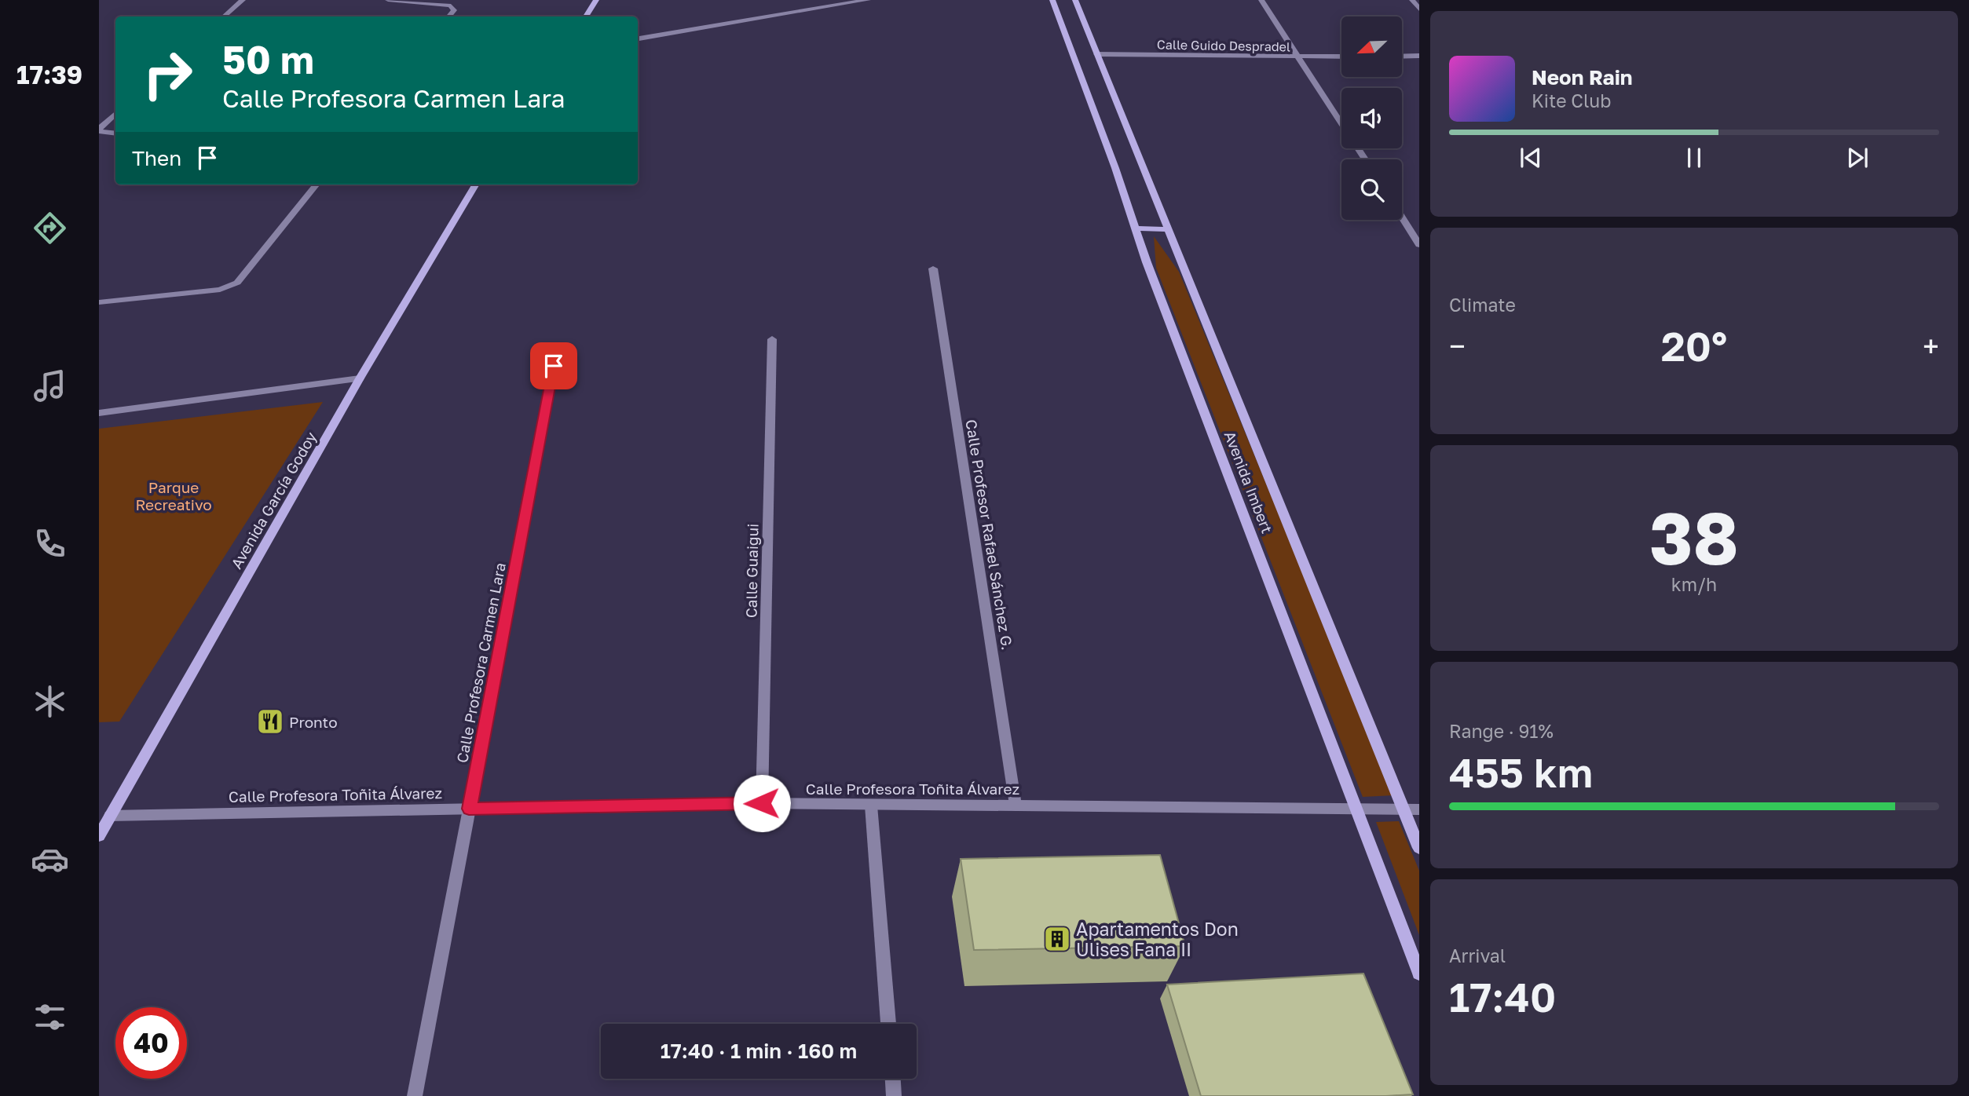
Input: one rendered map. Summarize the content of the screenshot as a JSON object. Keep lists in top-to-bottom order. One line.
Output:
{"streets":{"main road":["Avenida Imbert","Avenida García Godoy"],"street":["Calle Guido Despradel","Calle Profesor Rafael Sánchez G.","Calle Guaigui","Calle Profesora Carmen Lara","Calle Profesora Toñita Álvarez"]},"crossings":[["Calle Guido Despradel","Avenida Imbert"],["Avenida Imbert","Calle Profesora Toñita Álvarez"],["Avenida García Godoy","Calle Profesora Toñita Álvarez"],["Calle Profesor Rafael Sánchez G.","Calle Profesora Toñita Álvarez"],["Calle Guaigui","Calle Profesora Toñita Álvarez"],["Calle Profesora Carmen Lara","Calle Profesora Toñita Álvarez"]],"parks":["Parque Recreativo"],"places":{"restaurant":["Pronto"],"building":["Apartamentos Don Ulises Fana II"]},"north":"bottom left","page":{"tabs":"17:39","turn":["50 m","Calle Profesora Carmen Lara"],"song":["Neon Rain","Kite Club"],"then":"Then","tile":["Climate",["38","km/h"],["Range · 91%","455 km"],["Arrival","17:40"]],"heat":["−","20°","+"],"limit":"40","trip":"17:40 · 1 min · 160 m"}}
